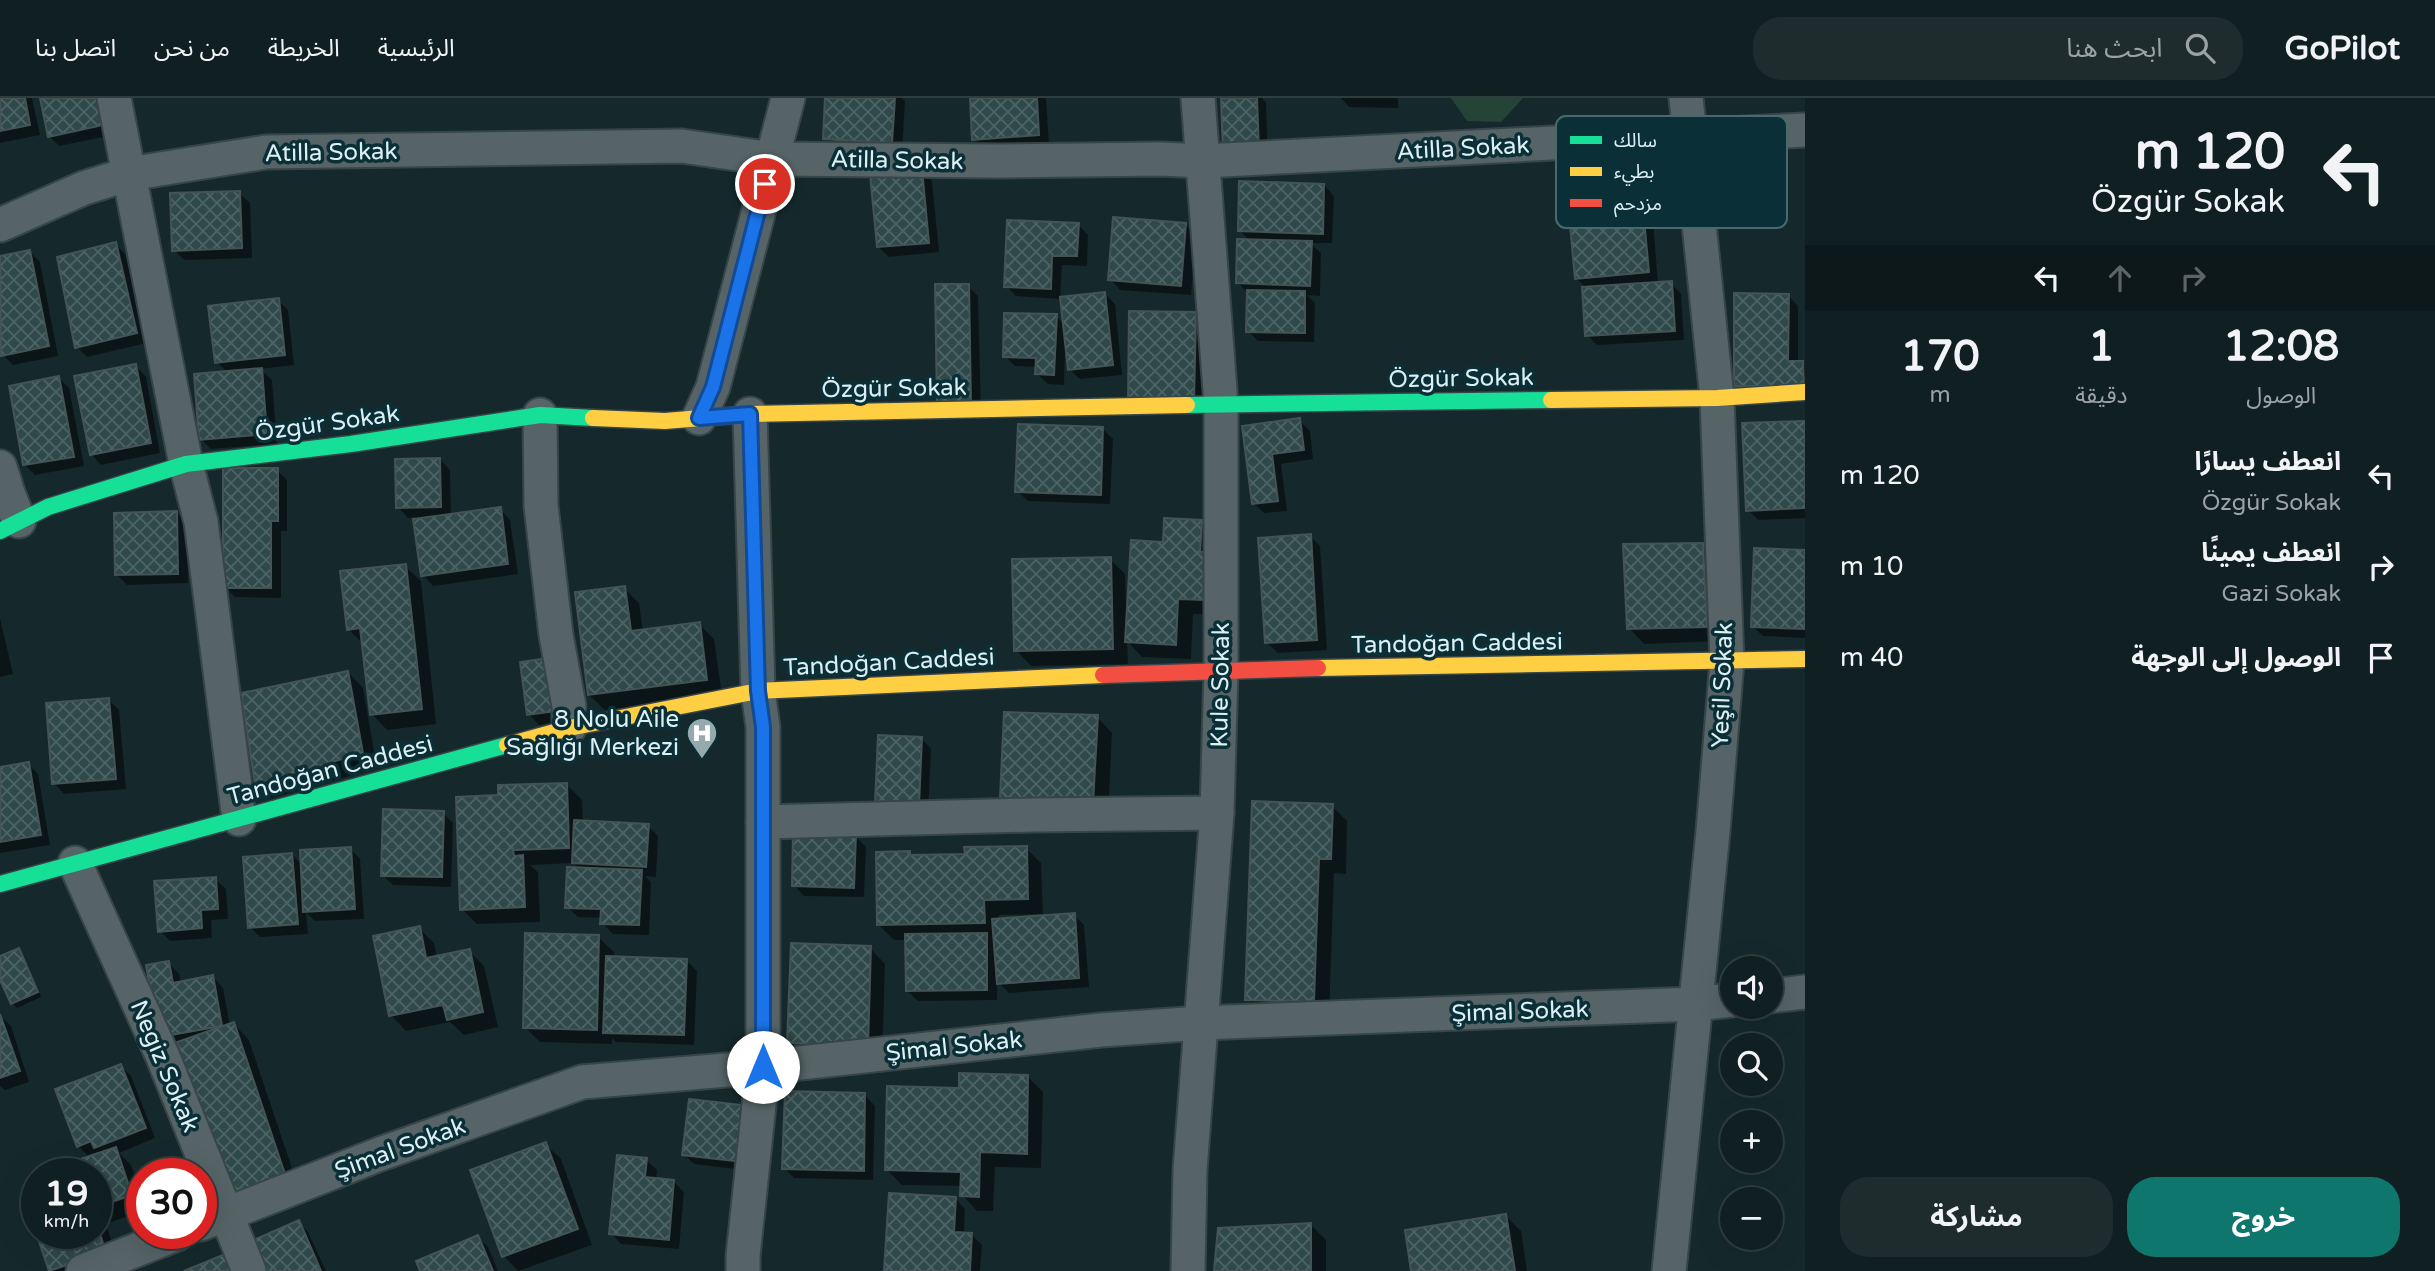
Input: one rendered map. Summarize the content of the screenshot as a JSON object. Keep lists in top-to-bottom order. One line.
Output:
{"streets":{"street":["Atilla Sokak","Özgür Sokak","Tandoğan Caddesi","Kule Sokak","Yeşil Sokak","Şimal Sokak","Negiz Sokak"]},"crossings":[["Atilla Sokak","Kule Sokak"],["Özgür Sokak","Kule Sokak"],["Özgür Sokak","Yeşil Sokak"],["Tandoğan Caddesi","Kule Sokak"],["Tandoğan Caddesi","Yeşil Sokak"],["Tandoğan Caddesi","Negiz Sokak"],["Kule Sokak","Şimal Sokak"],["Yeşil Sokak","Şimal Sokak"]],"places":{"hospital":["8 Nolu Aile Sağlığı Merkezi"]},"legend":["سالك","بطيء","مزدحم"],"page":{"header":"GoPilot","search":"ابحث هنا","nav":["الرئيسية","الخريطة","من نحن","اتصل بنا"],"turn":["120 m","Özgür Sokak"],"eta":["12:08","الوصول","1","دقيقة","170","m"],"list":[{"name":"انعطف يسارًا","note":"Özgür Sokak","value":"120 m"},{"name":"انعطف يمينًا","note":"Gazi Sokak","value":"10 m"},{"name":"الوصول إلى الوجهة","value":"40 m"}],"map_buttons":["+","−"],"speed":"19 km/h","limit":"30","buttons":["خروج","مشاركة"]}}
